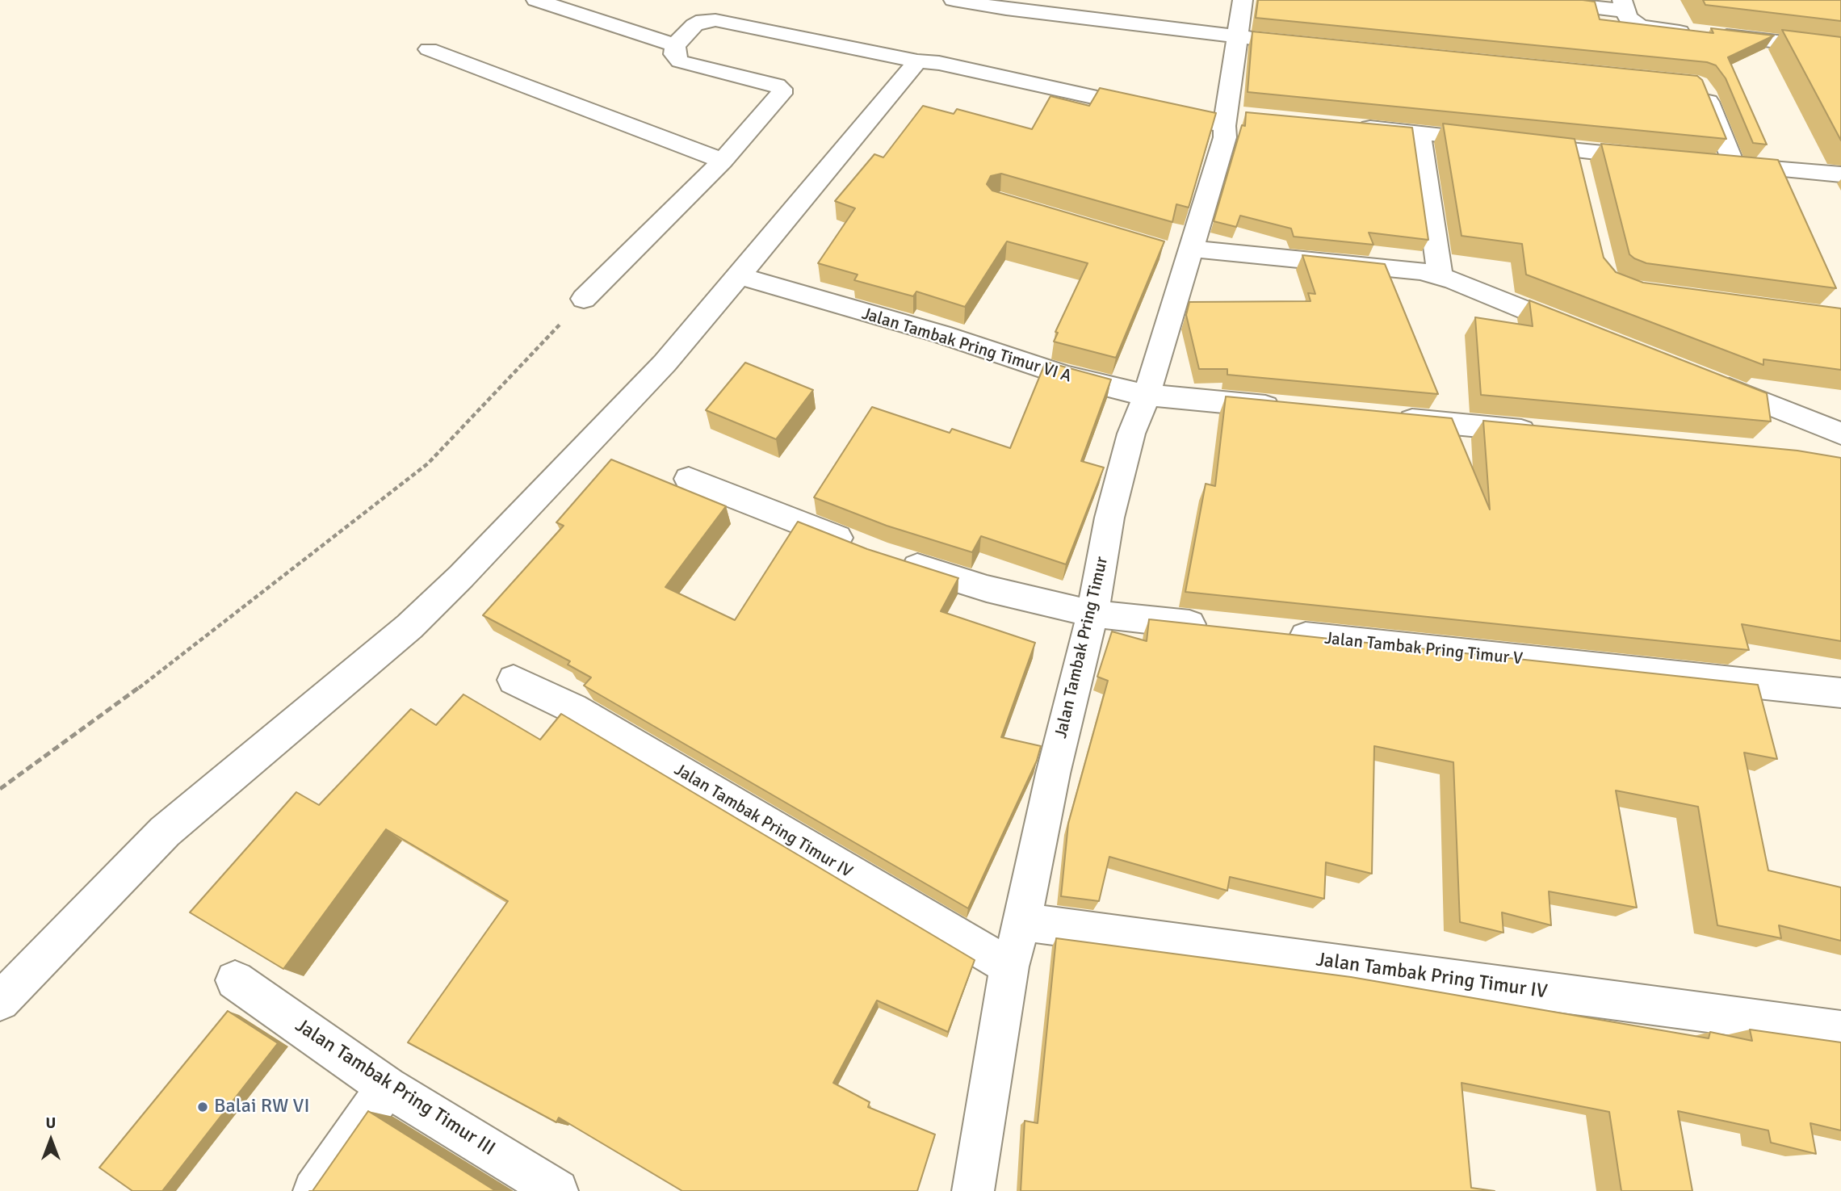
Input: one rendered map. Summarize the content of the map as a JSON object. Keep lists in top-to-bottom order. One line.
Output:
{"streets":{"street":["Jalan Tambak Pring Timur VI A","Jalan Tambak Pring Timur","Jalan Tambak Pring Timur V","Jalan Tambak Pring Timur IV","Jalan Tambak Pring Timur III"]},"crossings":[["Jalan Tambak Pring Timur VI A","Jalan Tambak Pring Timur"],["Jalan Tambak Pring Timur","Jalan Tambak Pring Timur IV"]],"places":["Balai RW VI"],"north":"top"}
